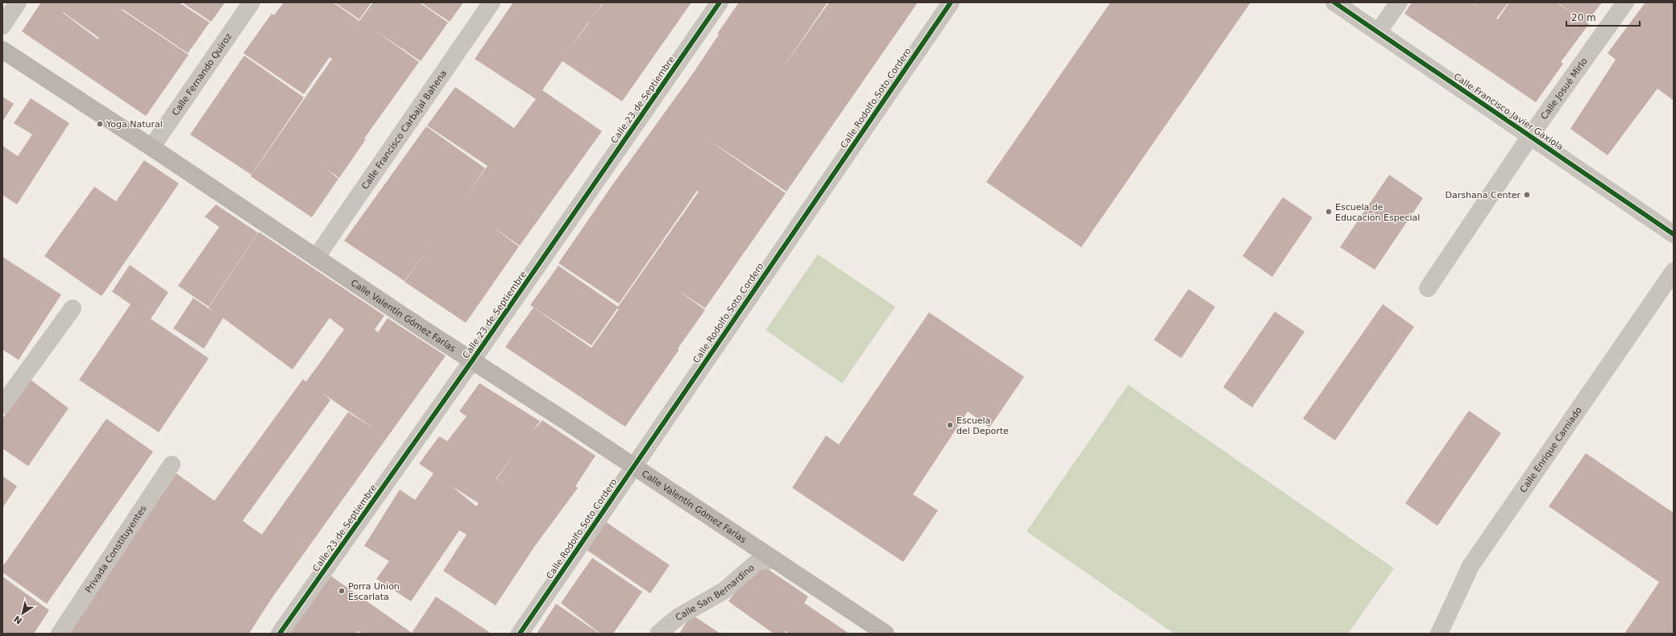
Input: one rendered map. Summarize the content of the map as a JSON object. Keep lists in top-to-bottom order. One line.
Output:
{"streets":{"main road":["Calle Valentín Gómez Farías"],"street":["Calle Fernando Quiroz","Calle Josué Mirlo","Calle Rodolfo Soto Cordero","Calle 23 de Septiembre","Calle Francisco Javier Gaxiola","Calle Francisco Carbajal Bahena","Calle Enrique Carniado","Privada Constituyentes","Calle San Bernardino"]},"crossings":[["Calle Fernando Quiroz","Calle Valentín Gómez Farías"],["Calle Josué Mirlo","Calle Francisco Javier Gaxiola"],["Calle Rodolfo Soto Cordero","Calle Valentín Gómez Farías"],["Calle 23 de Septiembre","Calle Valentín Gómez Farías"],["Calle Francisco Carbajal Bahena","Calle Valentín Gómez Farías"],["Calle Valentín Gómez Farías","Calle San Bernardino"]],"places":["Yoga Natural","Darshana Center","Escuela de Educación Especial","Escuela del Deporte","Porra Union Escarlata"],"scale_bar":"20 m","north":"bottom left"}
